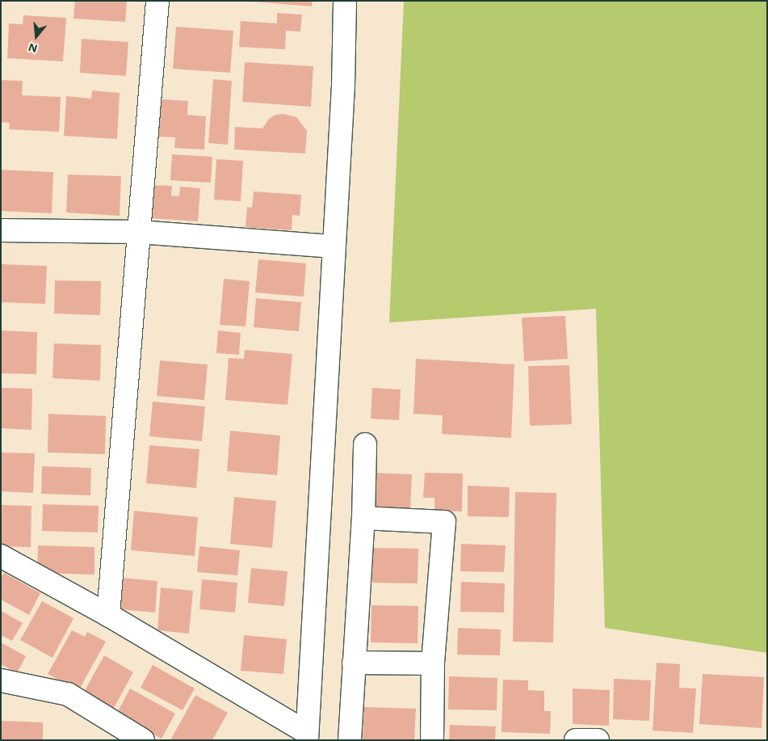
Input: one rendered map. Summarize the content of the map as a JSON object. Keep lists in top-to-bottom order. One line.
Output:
{"north":"bottom"}
